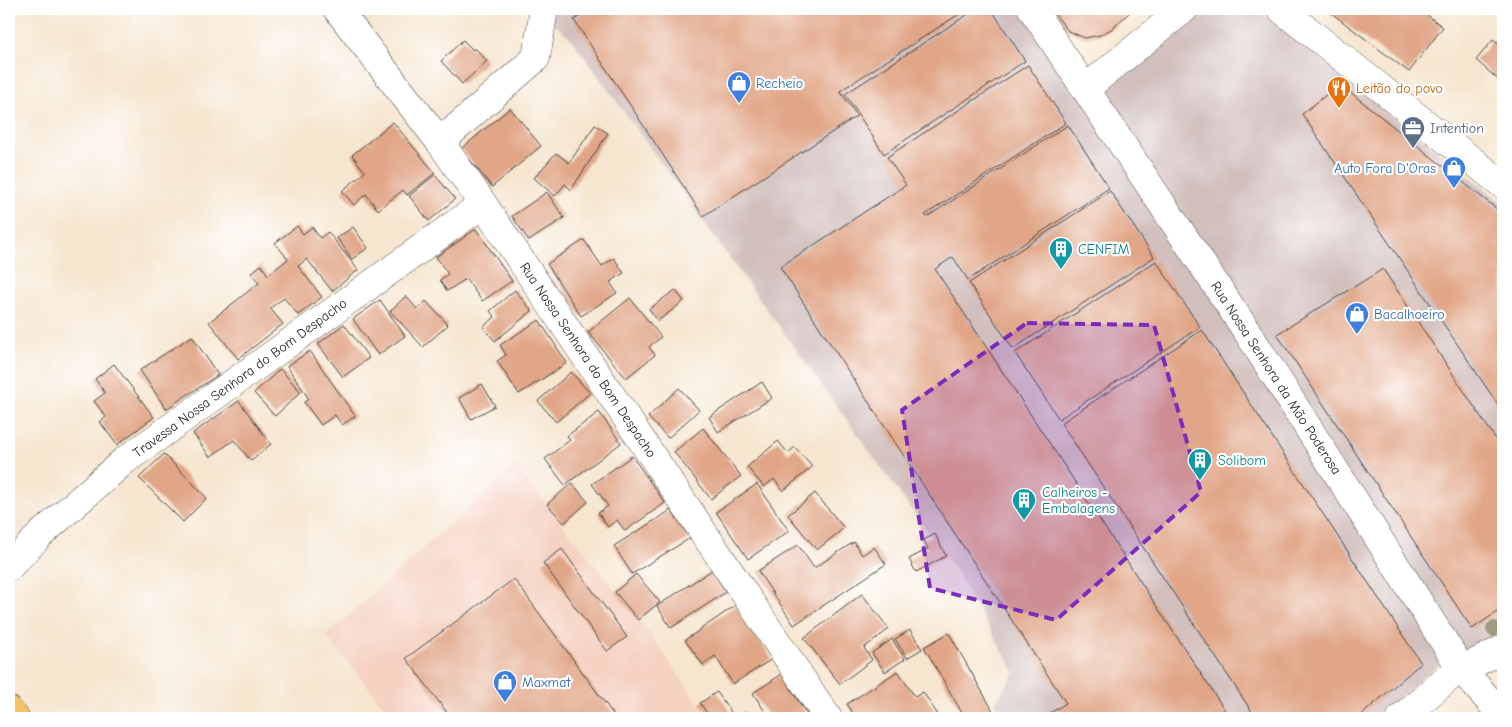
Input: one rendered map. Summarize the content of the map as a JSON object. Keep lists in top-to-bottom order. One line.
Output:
{"streets":{"street":["Rua Nossa Senhora do Bom Despacho","Travessa Nossa Senhora do Bom Despacho","Rua Nossa Senhora da Mão Poderosa"]},"crossings":[["Rua Nossa Senhora do Bom Despacho","Travessa Nossa Senhora do Bom Despacho"]],"places":{"shop":["Recheio","Auto Fora D'Oras","Bacalhoeiro","Maxmat"],"restaurant":["Leitão do povo"],"office":["Intention"],"building":["CENFIM","Solibom","Calheiros - Embalagens"]}}
